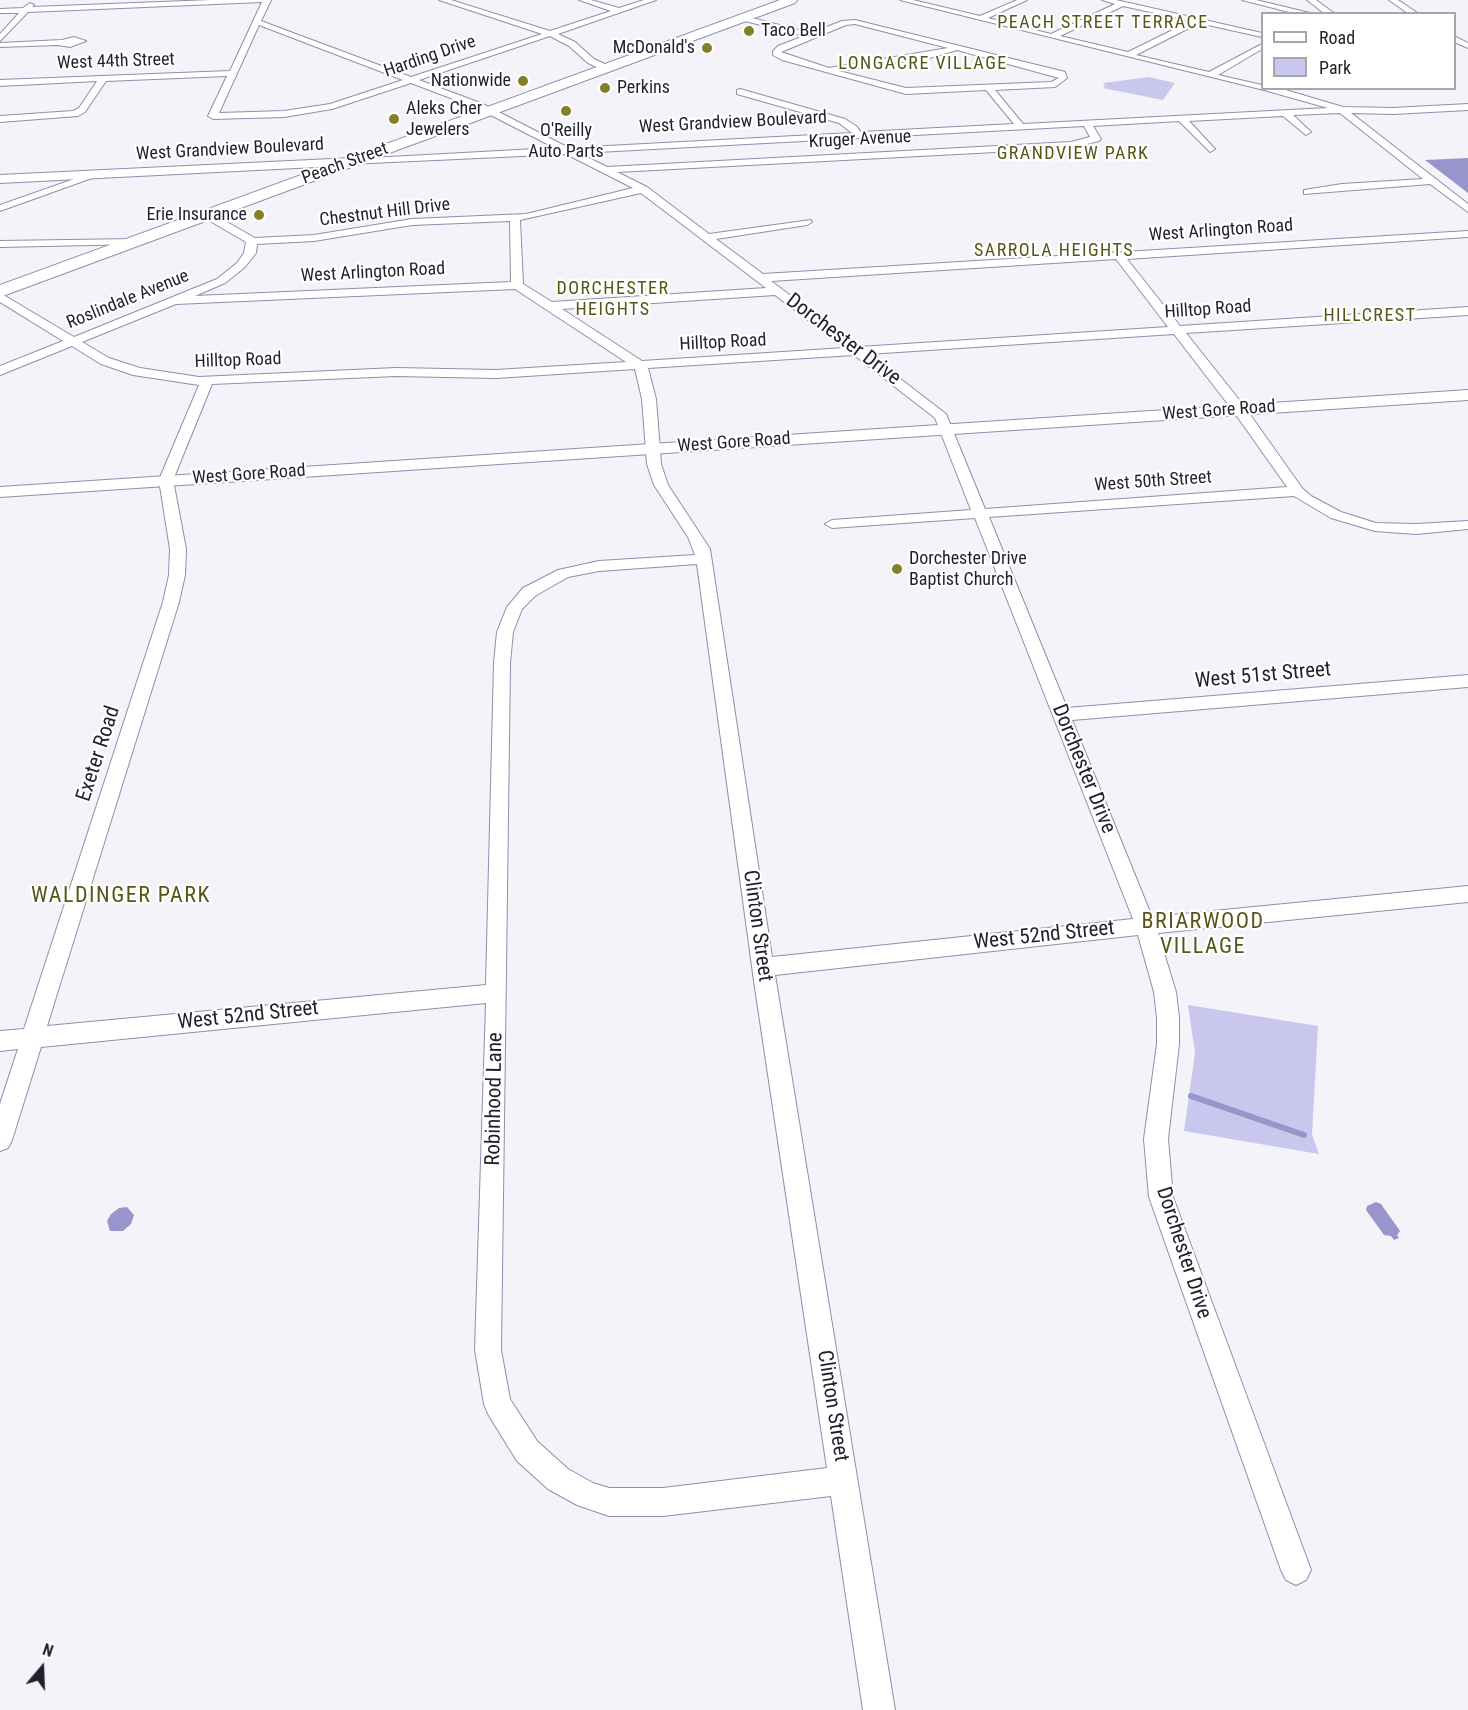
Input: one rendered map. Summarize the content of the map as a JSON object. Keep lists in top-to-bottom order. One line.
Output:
{"streets":{"main road":["Peach Street"],"street":["Harding Drive","West 44th Street","West Grandview Boulevard","Kruger Avenue","Chestnut Hill Drive","West Arlington Road","Roslindale Avenue","Hilltop Road","Dorchester Drive","West Gore Road","West 50th Street","West 51st Street","Exeter Road","Clinton Street","West 52nd Street","Robinhood Lane"]},"crossings":[["Harding Drive","West 44th Street"],["Harding Drive","Dorchester Drive"],["West Grandview Boulevard","Kruger Avenue"],["West Grandview Boulevard","Peach Street"],["West Grandview Boulevard","Dorchester Drive"],["Kruger Avenue","Dorchester Drive"],["Peach Street","Dorchester Drive"],["Chestnut Hill Drive","Roslindale Avenue"],["Chestnut Hill Drive","Dorchester Drive"],["West Arlington Road","Roslindale Avenue"],["West Arlington Road","Dorchester Drive"],["Roslindale Avenue","Hilltop Road"],["Hilltop Road","Dorchester Drive"],["Hilltop Road","Clinton Street"],["Dorchester Drive","West Gore Road"],["Dorchester Drive","West 50th Street"],["Dorchester Drive","West 51st Street"],["Dorchester Drive","West 52nd Street"],["West Gore Road","Exeter Road"],["West Gore Road","Clinton Street"],["Exeter Road","West 52nd Street"],["Clinton Street","West 52nd Street"],["Clinton Street","Robinhood Lane"],["West 52nd Street","Robinhood Lane"]],"districts":["PEACH STREET TERRACE","LONGACRE VILLAGE","GRANDVIEW PARK","SARROLA HEIGHTS","DORCHESTER HEIGHTS","HILLCREST","WALDINGER PARK","BRIARWOOD VILLAGE"],"places":["Taco Bell","McDonald's","Nationwide","Perkins","O'Reilly Auto Parts","Aleks Cher Jewelers","Erie Insurance","Dorchester Drive Baptist Church"],"legend":["Road","Park"],"north":"top"}
